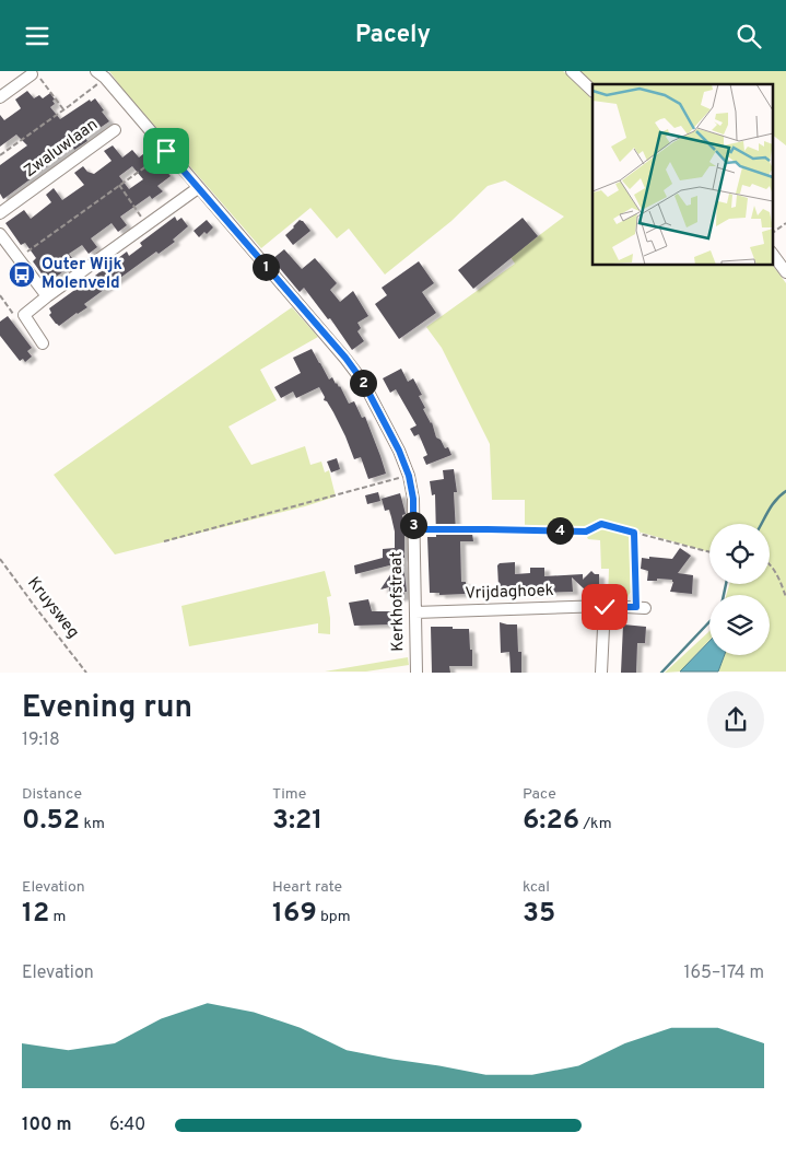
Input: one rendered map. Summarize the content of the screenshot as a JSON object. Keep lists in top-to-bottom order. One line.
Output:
{"streets":{"street":["Zwaluwlaan","Vrijdaghoek","Kerkhofstraat"],"path":["Kruysweg"]},"crossings":[["Vrijdaghoek","Kerkhofstraat"]],"places":{"bus stop":["Outer Wijk Molenveld"]},"page":{"header":"Pacely","pins":["1","2","3","4"],"heading":["Evening run","19:18"],"stats":[["Distance","0.52 km"],["Time","3:21"],["Pace","6:26 /km"],["Elevation","12 m"],["Heart rate","169 bpm"],["kcal","35"]],"chart":["Elevation","165–174 m"],"list":[{"name":"100 m","note":"6:40"}]}}
